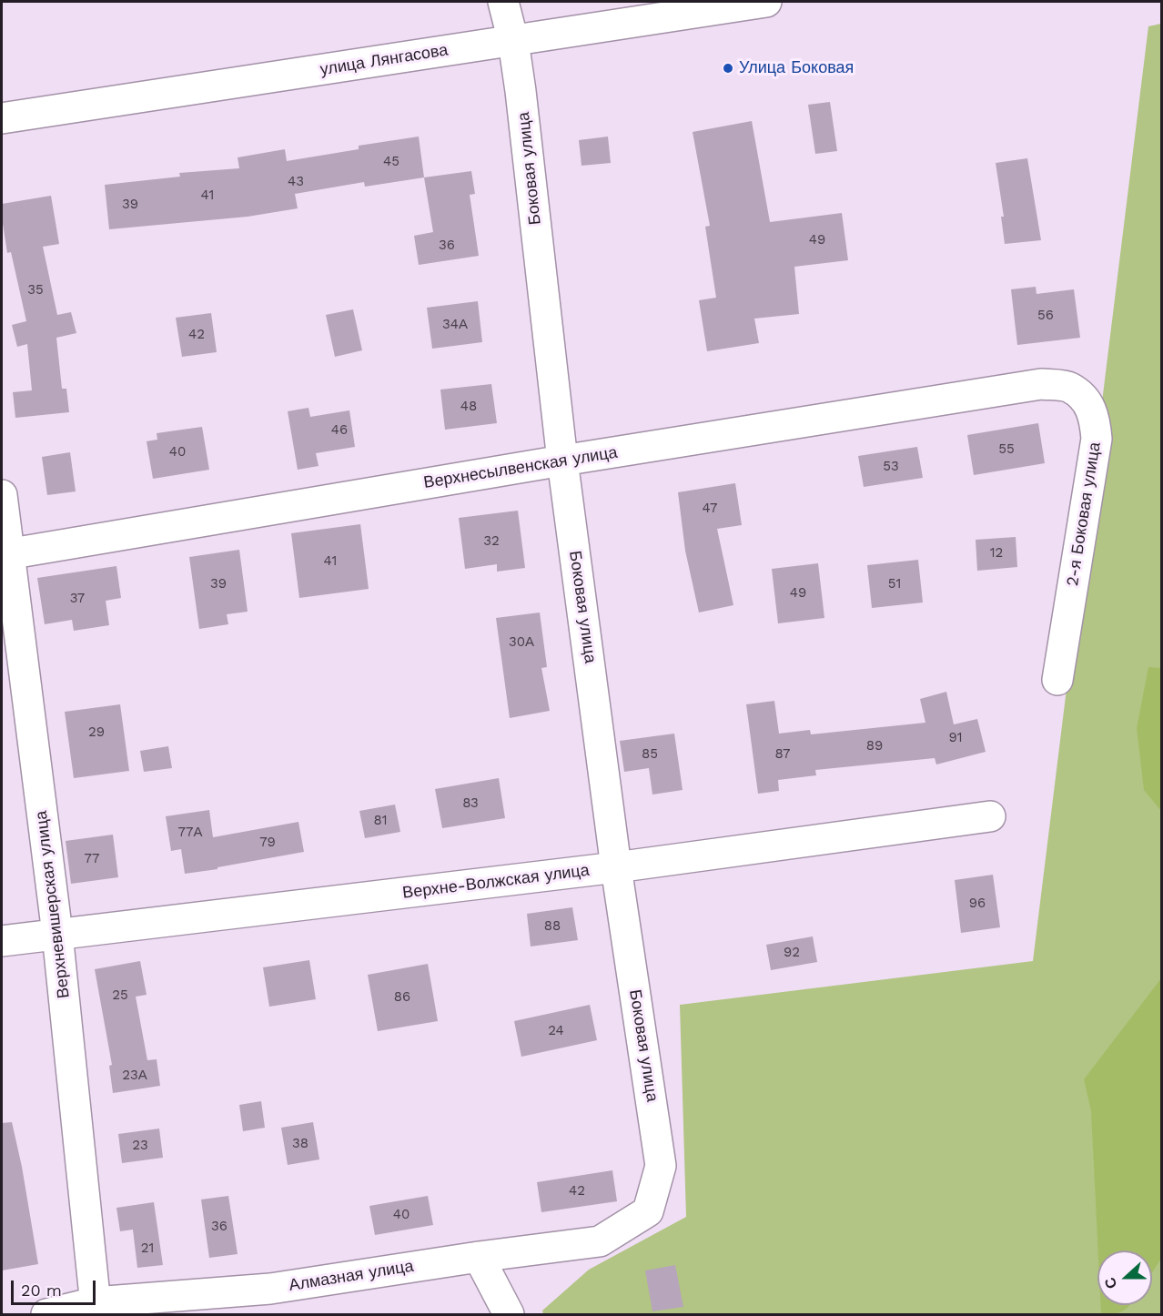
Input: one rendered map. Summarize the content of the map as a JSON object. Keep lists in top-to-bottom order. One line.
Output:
{"streets":{"street":["улица Лянгасова","Боковая улица","Верхнесылвенская улица","2-я Боковая улица","Верхне-Волжская улица","Верхневишерская улица","Алмазная улица"]},"crossings":[["улица Лянгасова","Боковая улица"],["Боковая улица","Верхнесылвенская улица"],["Боковая улица","Верхне-Волжская улица"],["Боковая улица","Алмазная улица"],["Верхнесылвенская улица","2-я Боковая улица"],["Верхнесылвенская улица","Верхневишерская улица"],["Верхне-Волжская улица","Верхневишерская улица"],["Верхневишерская улица","Алмазная улица"]],"places":["Улица Боковая"],"house_numbers":["45","43","41","39","49","36","35","56","34А","42","48","46","55","40","53","47","32","12","41","39","51","49","37","30А","29","91","89","85","87","83","81","77А","79","77","96","88","92","25","86","24","23А","38","23","42","40","36","21"],"scale_bar":"20 m","north":"left"}
